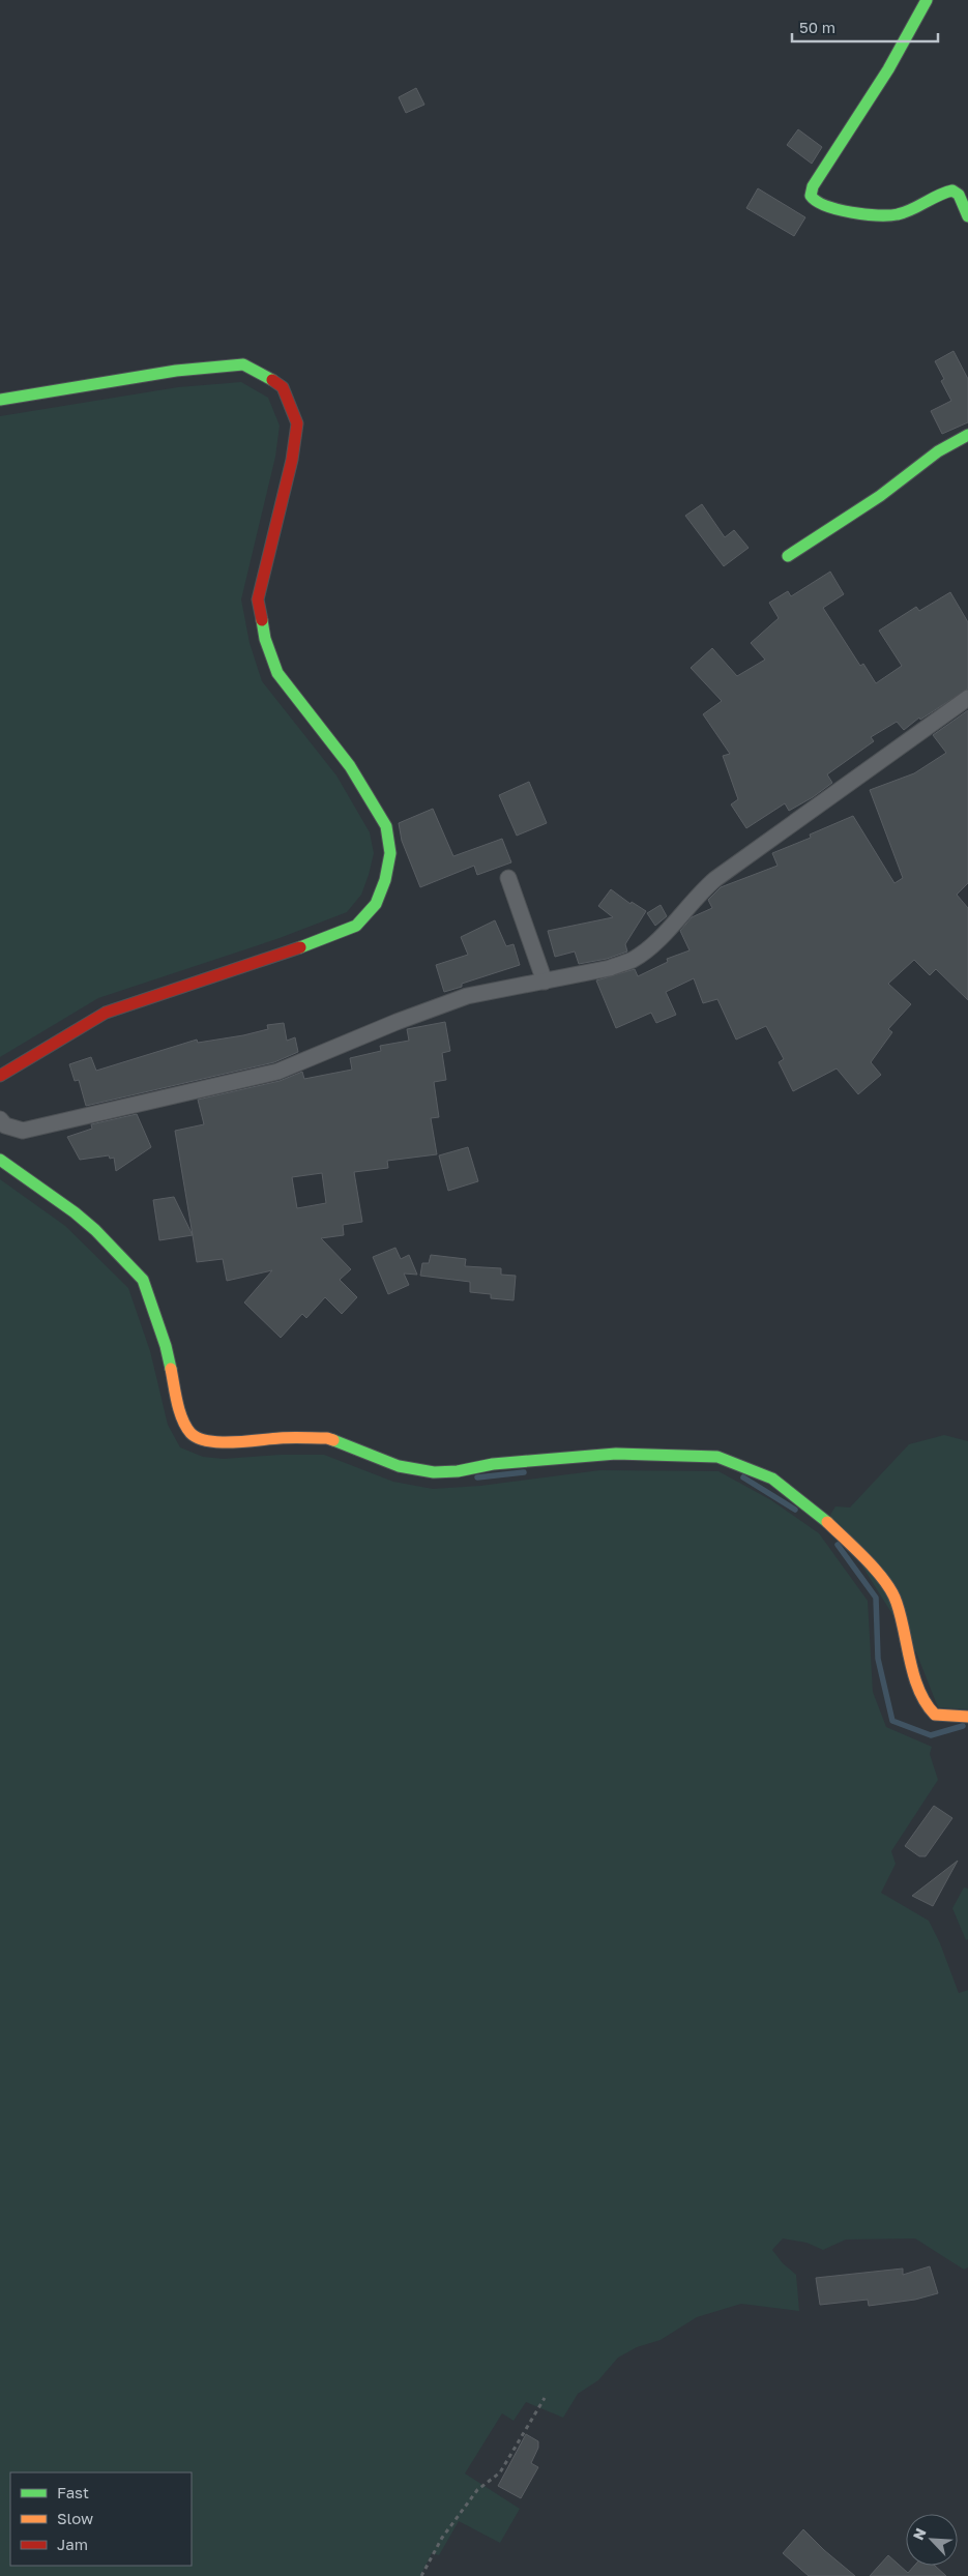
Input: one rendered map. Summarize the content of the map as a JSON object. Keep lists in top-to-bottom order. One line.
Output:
{"legend":["Fast","Slow","Jam"],"scale_bar":"50 m","north":"top left"}
